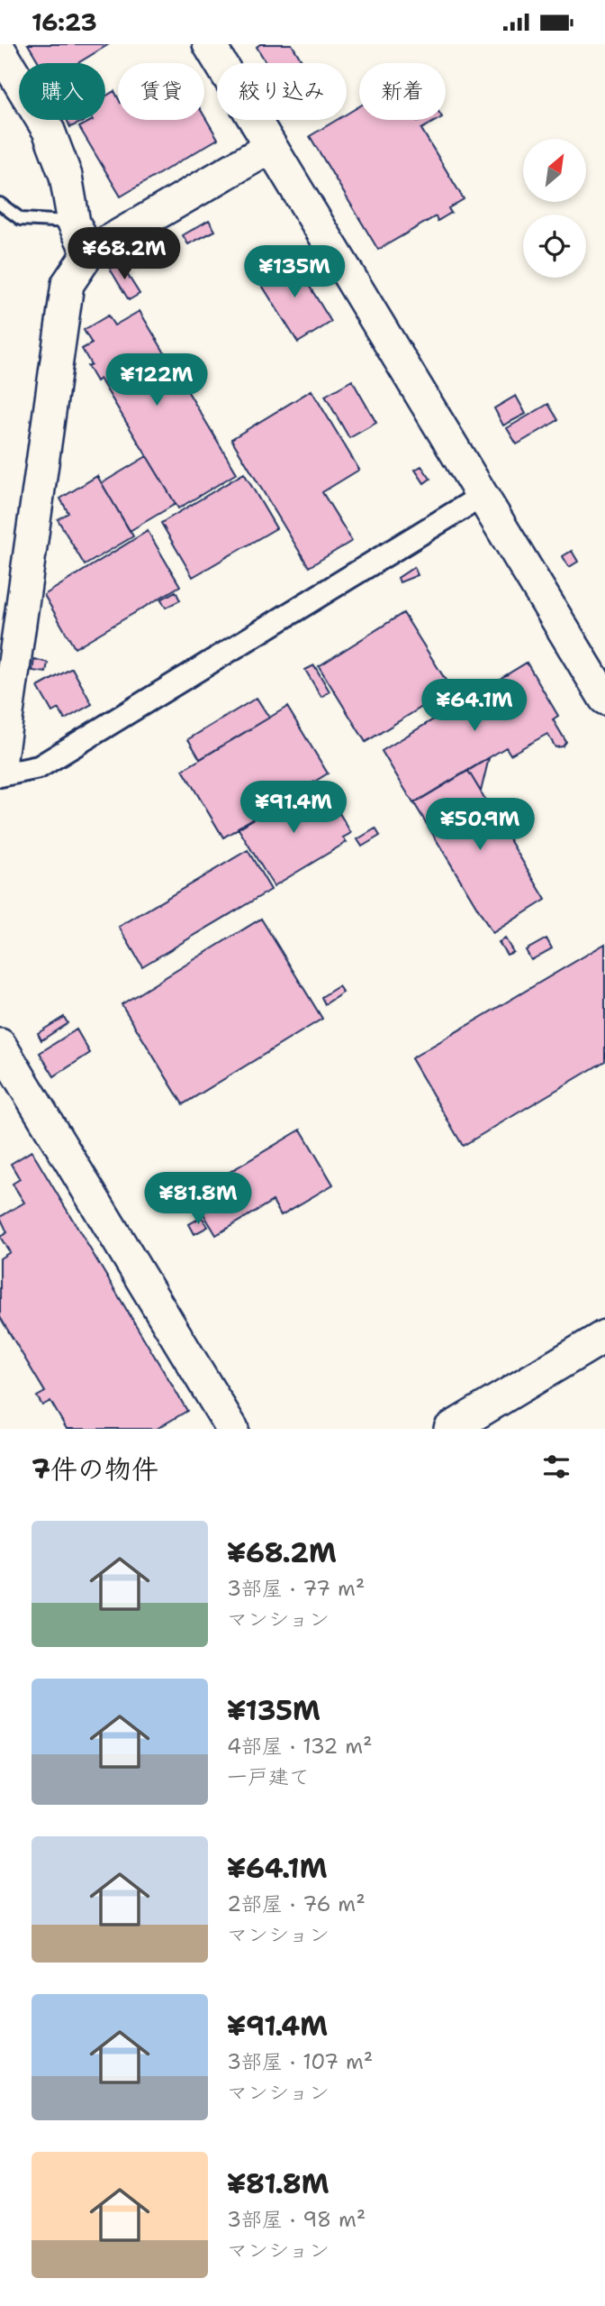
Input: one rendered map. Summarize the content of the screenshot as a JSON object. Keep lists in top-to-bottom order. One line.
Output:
{"north":"top right","page":{"status":"16:23","chip":["購入","賃貸","絞り込み","新着"],"price":["¥68.2M","¥135M","¥122M","¥64.1M","¥91.4M","¥50.9M","¥81.8M"],"heading":"7件の物件","list":[{"name":"¥68.2M","note":"3部屋 · 77 m² · マンション"},{"name":"¥135M","note":"4部屋 · 132 m² · 一戸建て"},{"name":"¥64.1M","note":"2部屋 · 76 m² · マンション"},{"name":"¥91.4M","note":"3部屋 · 107 m² · マンション"},{"name":"¥81.8M","note":"3部屋 · 98 m² · マンション"}]}}
